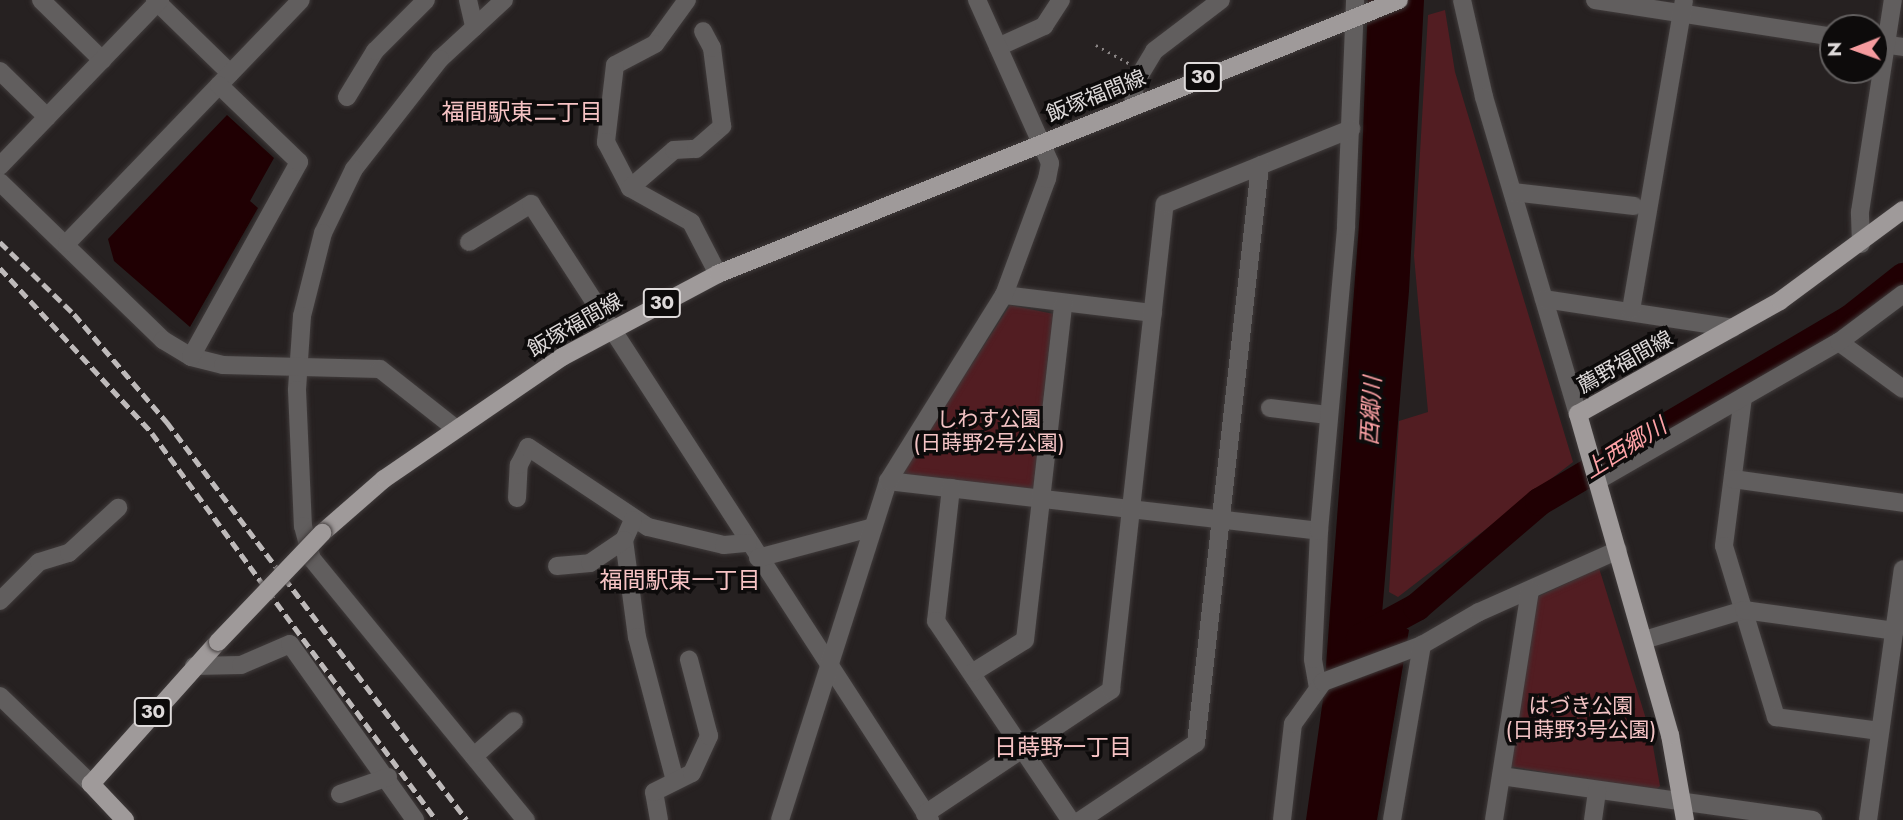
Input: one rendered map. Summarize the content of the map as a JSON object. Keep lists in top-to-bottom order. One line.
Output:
{"streets":{"main road":["30","飯塚福間線","薦野福間線"]},"districts":["福間駅東二丁目","福間駅東一丁目","日蒔野一丁目"],"water":["西郷川","上西郷川"],"parks":["しわす公園 (日蒔野2号公園)","はづき公園 (日蒔野3号公園)"],"north":"left"}
